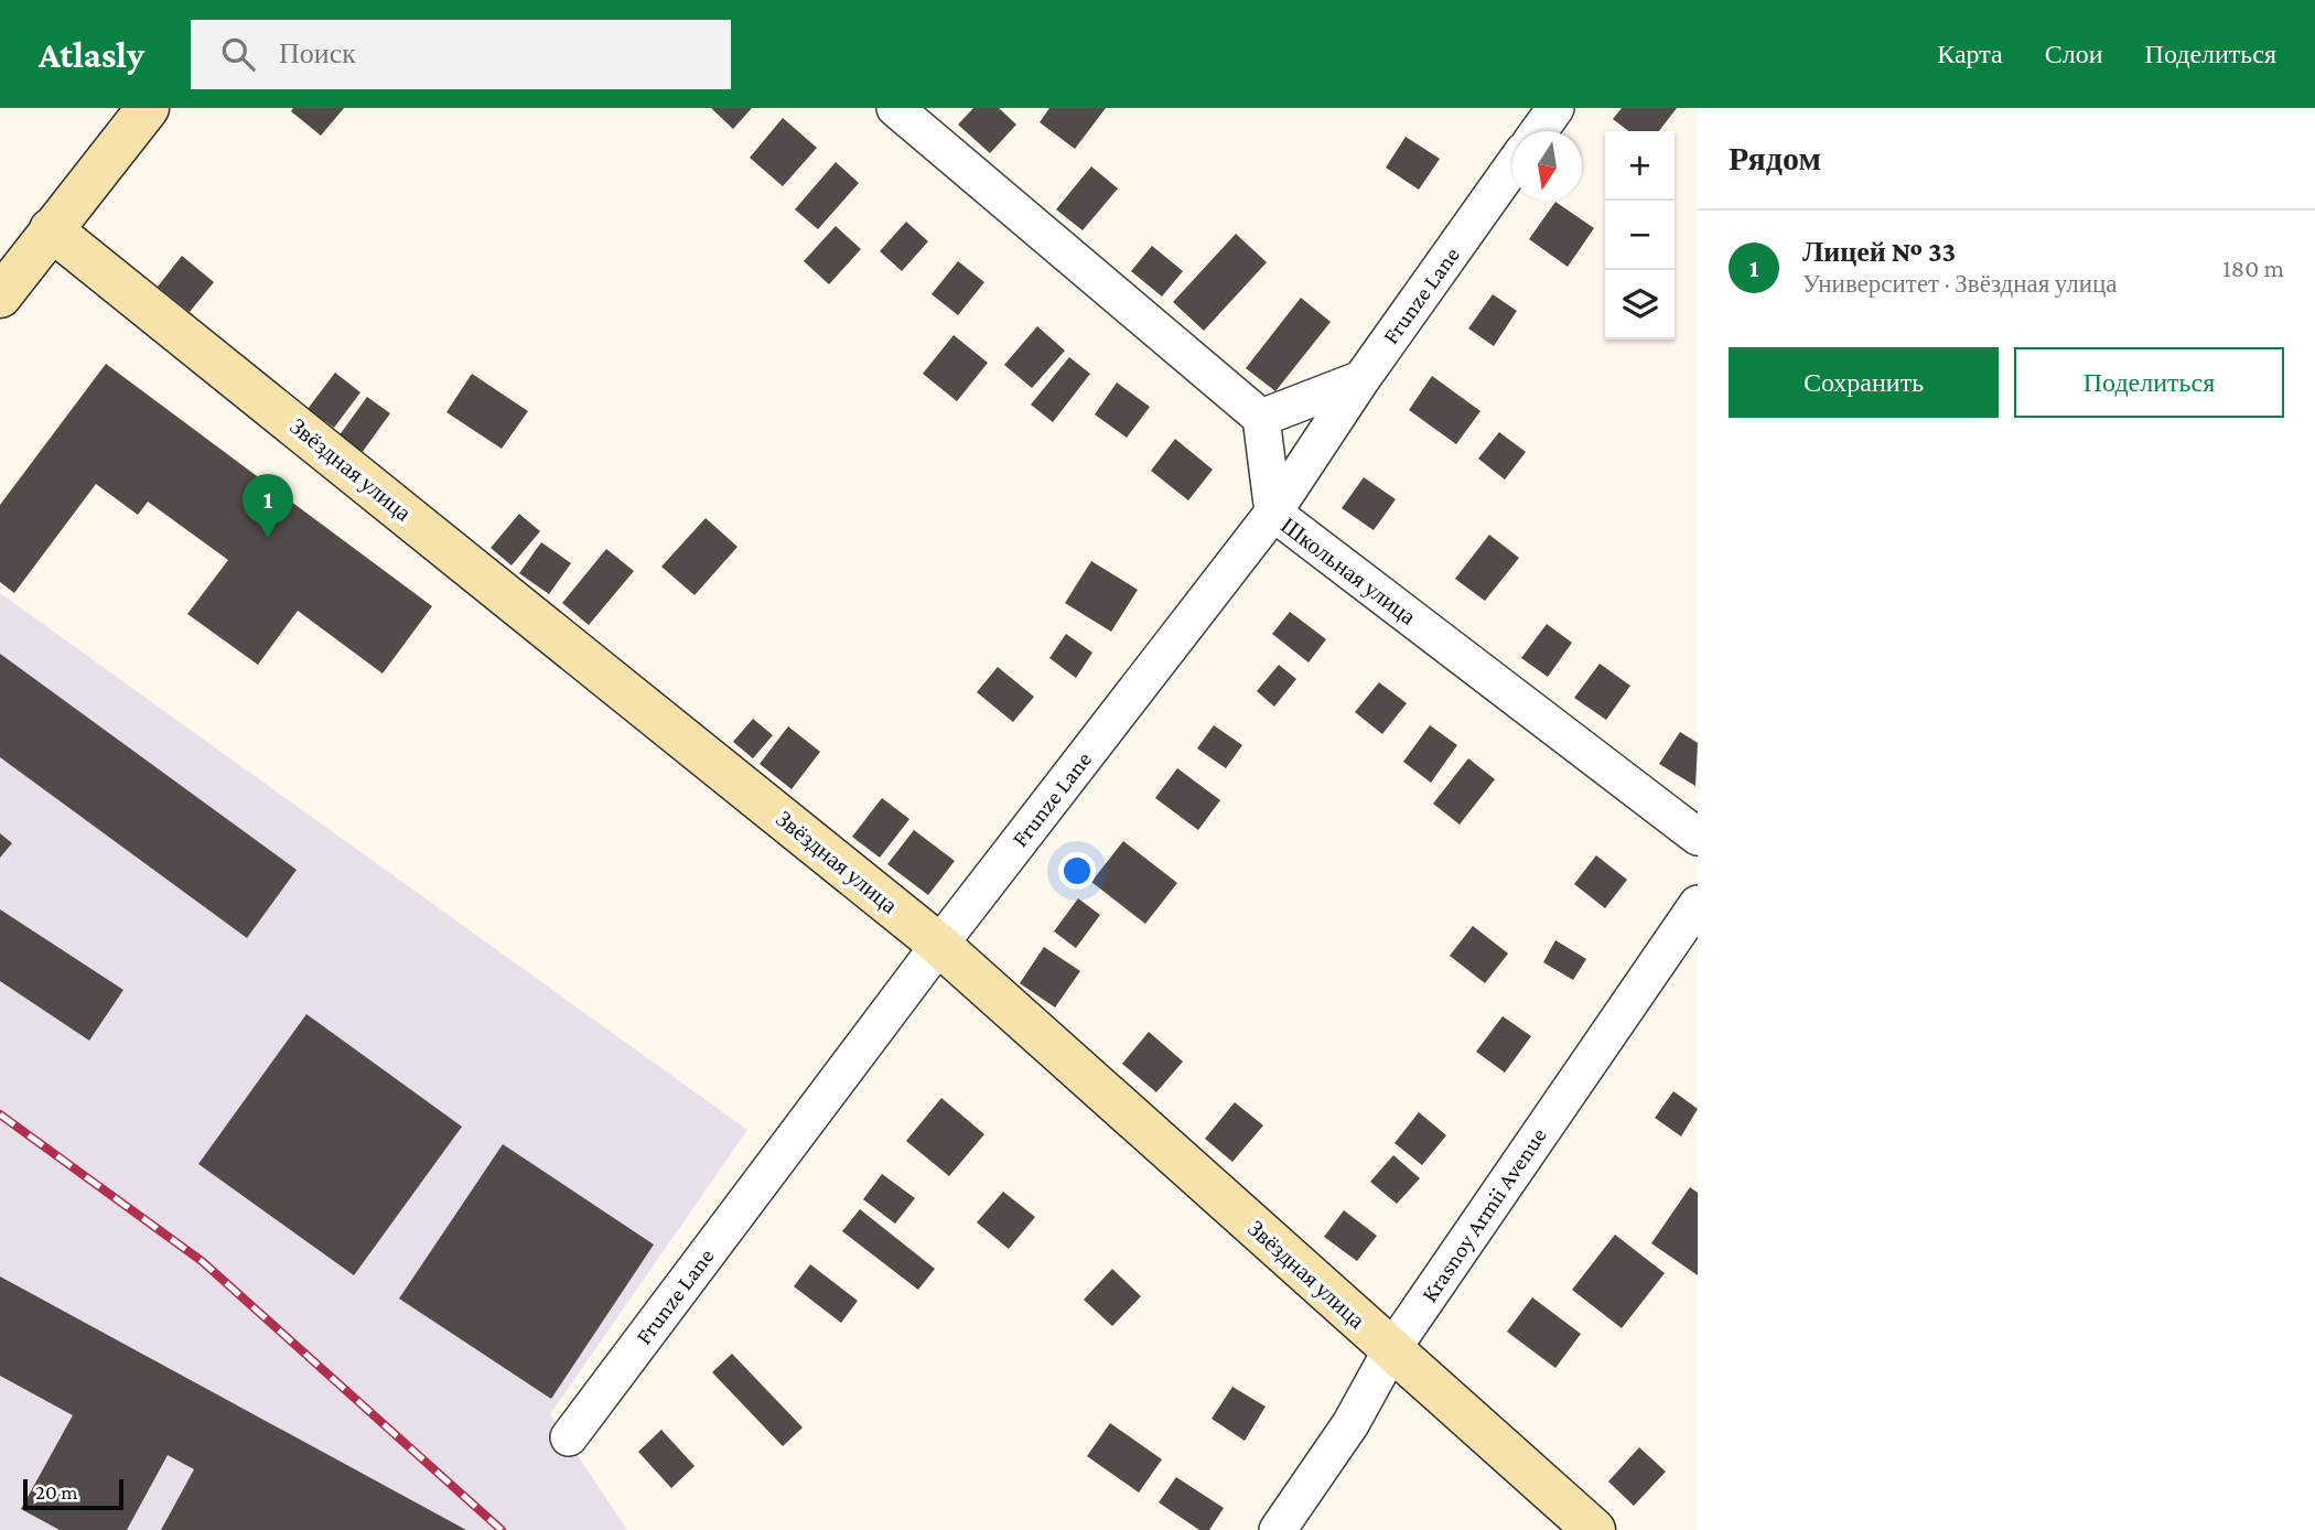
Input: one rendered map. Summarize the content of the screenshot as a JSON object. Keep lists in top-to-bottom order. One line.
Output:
{"streets":{"main road":["Звёздная улица"],"street":["Frunze Lane","Школьная улица","Krasnoy Armii Avenue"]},"crossings":[["Frunze Lane","Звёздная улица"],["Frunze Lane","Школьная улица"],["Звёздная улица","Krasnoy Armii Avenue"]],"scale_bar":"20 m","north":"bottom","page":{"header":"Atlasly","search":"Поиск","nav":["Карта","Слои","Поделиться"],"heading":"Рядом","map_buttons":["+","−"],"list":[{"mark":"1","name":"Лицей № 33","note":"Университет · Звёздная улица","value":"180 m"}],"buttons":["Сохранить","Поделиться"],"pins":"1","scale":"20 m"}}
